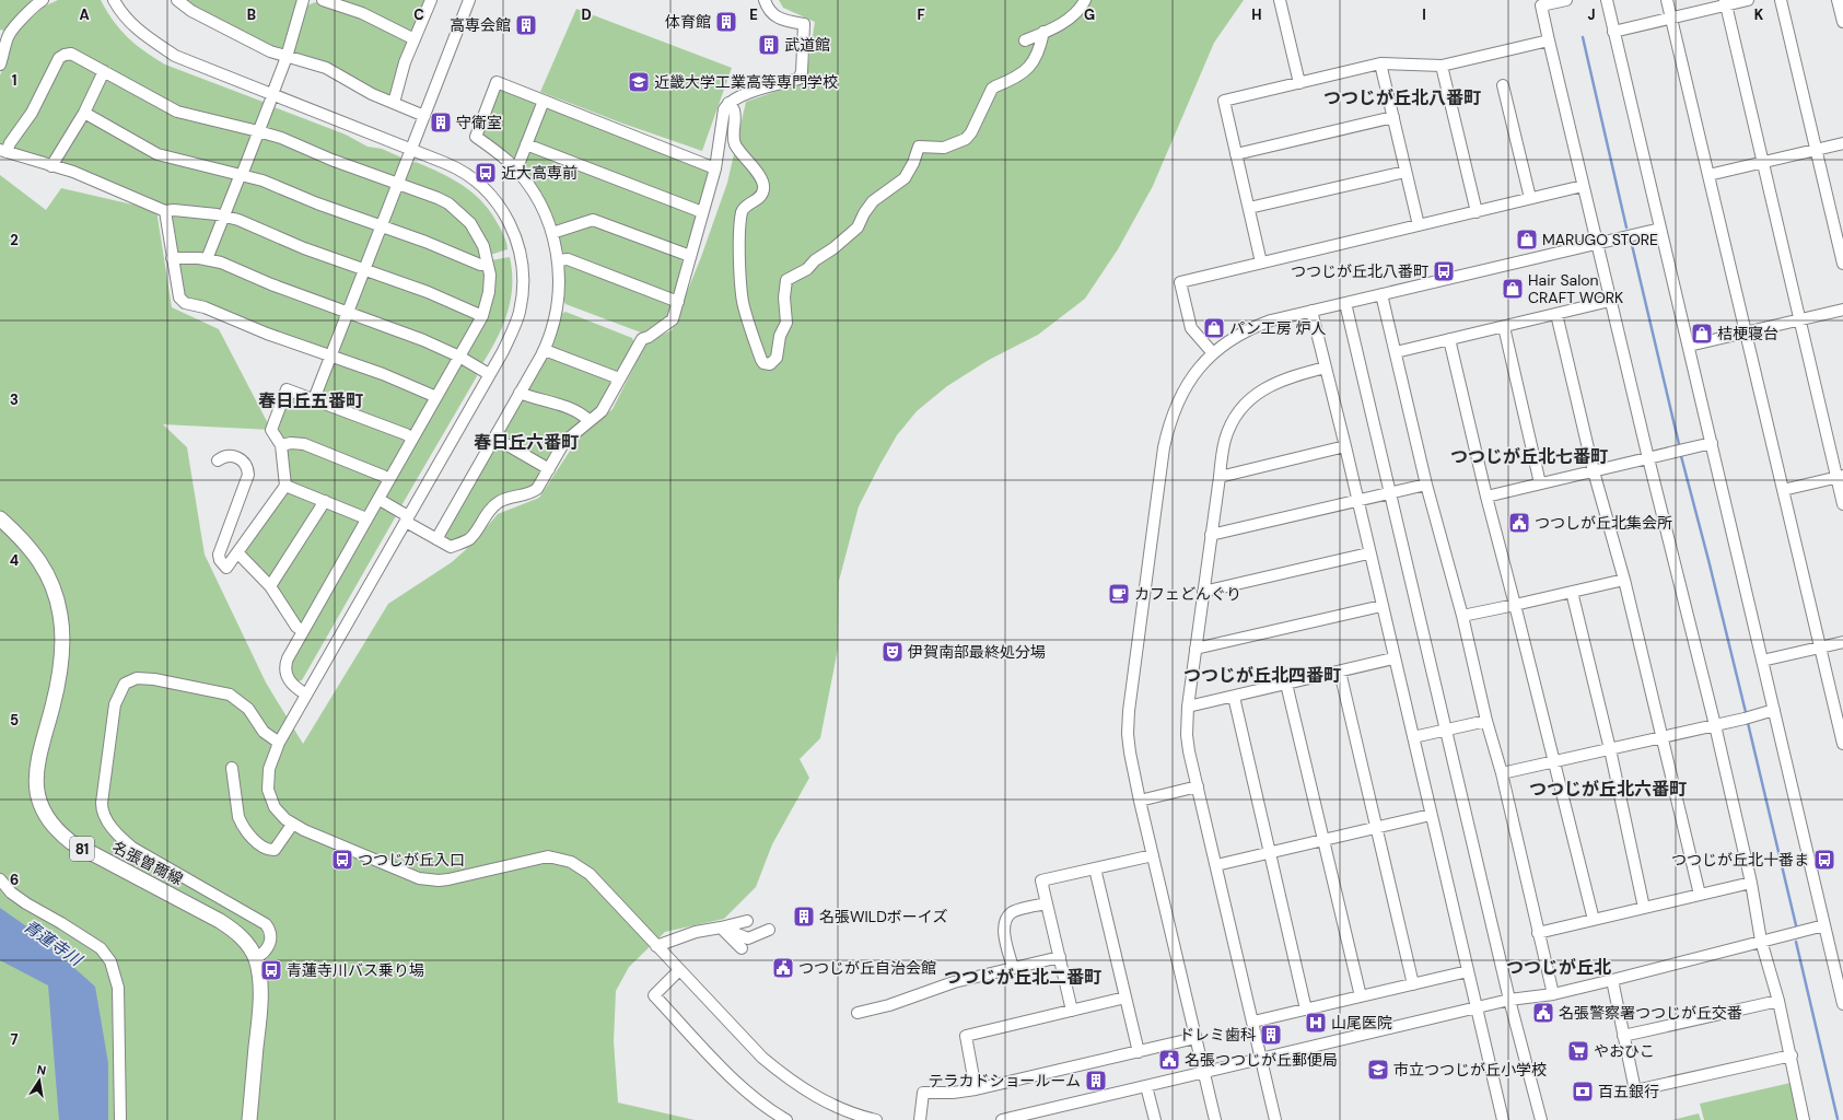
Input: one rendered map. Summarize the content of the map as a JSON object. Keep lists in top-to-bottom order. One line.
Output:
{"streets":{"main road":["81","名張曽爾線"]},"districts":["つつじが丘北八番町","春日丘五番町","春日丘六番町","つつじが丘北七番町","つつじが丘北四番町","つつじが丘北六番町","つつじが丘北","つつじが丘北二番町"],"water":["青蓮寺川"],"places":{"building":["体育館","高専会館","武道館","守衛室","名張WILDボーイズ","ドレミ歯科","テラカドショールーム"],"school or university":["近畿大学工業高等専門学校","市立つつじが丘小学校"],"bus stop":["近大高専前","つつじが丘北八番町","つつじが丘入口","つつじが丘北十番ま","青蓮寺川バス乗り場"],"shop":["MARUGO STORE","Hair Salon CRAFT WORK","パン工房 炉人","桔梗寝台"],"public building":["つつしが丘北集会所","つつじが丘自治会館","名張警察署つつじが丘交番","名張つつじが丘郵便局"],"cafe":["カフェどんぐり"],"theatre":["伊賀南部最終処分場"],"hospital":["山尾医院"],"supermarket":["やおひこ"],"bank":["百五銀行"]},"north":"top","grid":{"columns":["A","B","C","D","E","F","G","H","I","J","K"],"rows":["1","2","3","4","5","6","7"]}}
